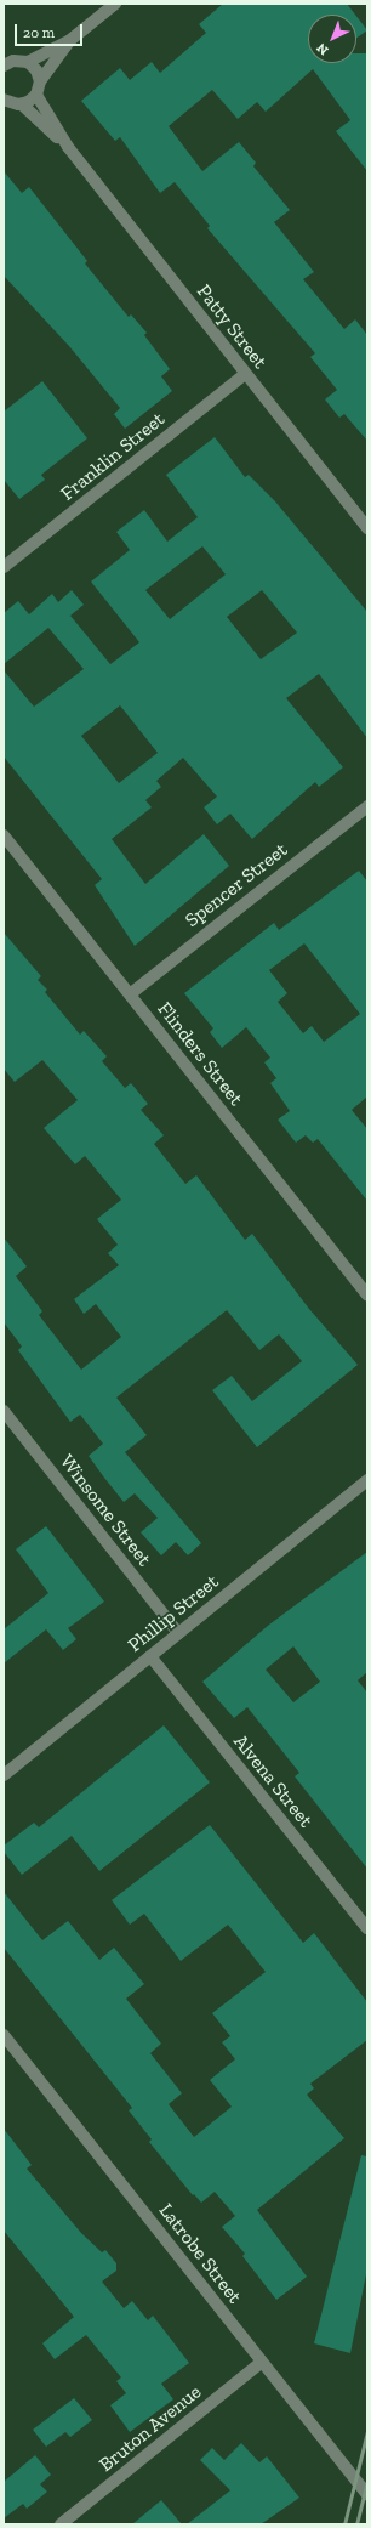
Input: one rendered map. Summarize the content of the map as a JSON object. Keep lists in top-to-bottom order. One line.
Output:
{"streets":{"street":["Patty Street","Franklin Street","Spencer Street","Flinders Street","Winsome Street","Phillip Street","Alvena Street","Latrobe Street","Bruton Avenue"]},"crossings":[["Patty Street","Franklin Street"],["Spencer Street","Flinders Street"],["Winsome Street","Phillip Street"],["Phillip Street","Alvena Street"],["Latrobe Street","Bruton Avenue"]],"scale_bar":"20 m","north":"bottom left"}
